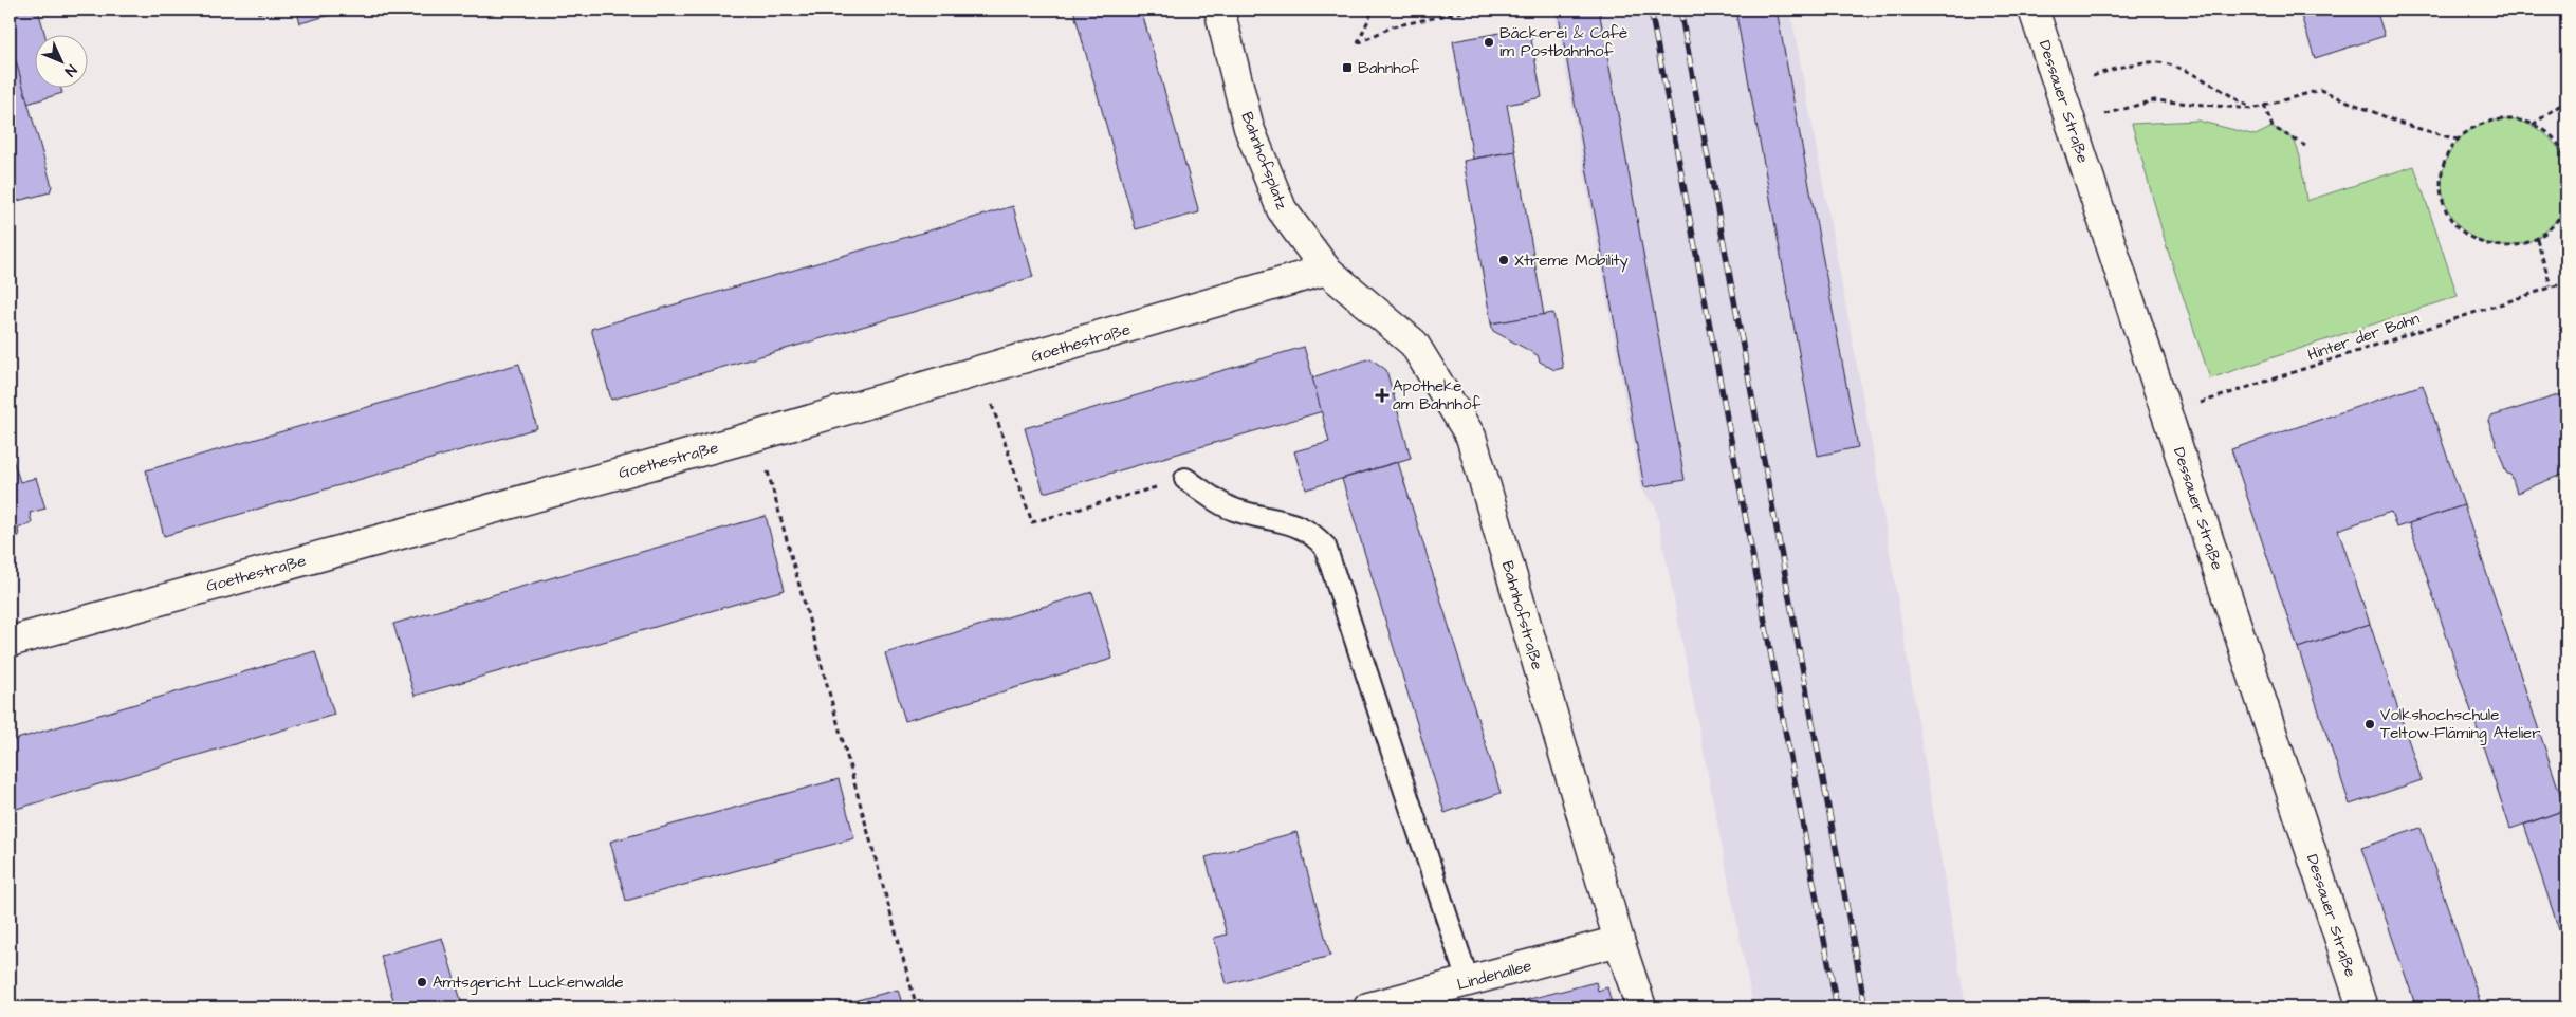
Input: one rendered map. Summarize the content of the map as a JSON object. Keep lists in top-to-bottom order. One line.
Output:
{"streets":{"street":["Dessauer Straße","Bahnhofsplatz","Goethestraße","Bahnhofstraße","Lindenallee"],"path":["Hinter der Bahn"]},"crossings":[["Dessauer Straße","Hinter der Bahn"],["Bahnhofsplatz","Goethestraße"],["Bahnhofsplatz","Bahnhofstraße"],["Goethestraße","Bahnhofstraße"],["Bahnhofstraße","Lindenallee"]],"places":{"other":["Bäckerei & Cafè im Postbahnhof","Xtreme Mobility","Volkshochschule Teltow-Fläming Atelier","Amtsgericht Luckenwalde"],"transit":["Bahnhof"],"health":["Apotheke am Bahnhof"]},"north":"bottom right"}
